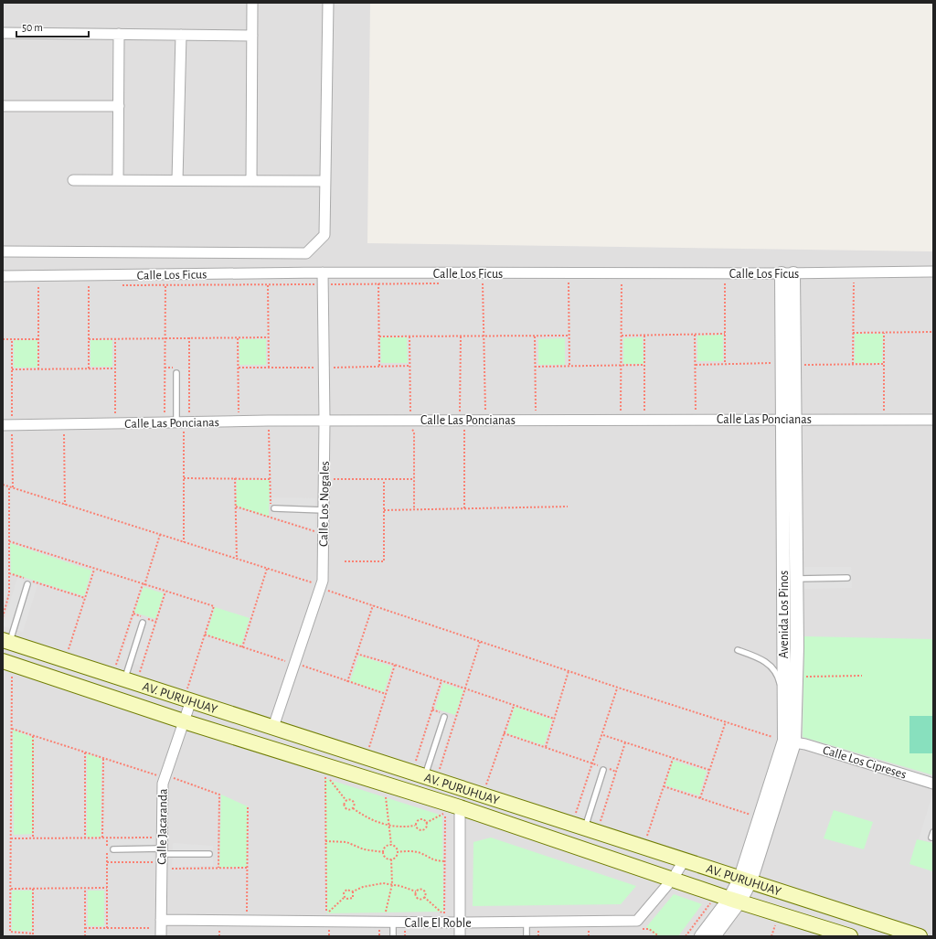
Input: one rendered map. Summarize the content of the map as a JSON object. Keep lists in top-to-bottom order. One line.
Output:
{"streets":{"main road":["AV. PURUHUAY"],"street":["Calle Los Ficus","Calle Las Poncianas","Calle Los Nogales","Avenida Los Pinos","Calle Los Cipreses","Calle Jacaranda","Calle El Roble"]},"crossings":[["Calle Los Ficus","Calle Los Nogales"],["Calle Los Ficus","Avenida Los Pinos"],["Calle Las Poncianas","Calle Los Nogales"],["Calle Las Poncianas","Avenida Los Pinos"],["Calle Los Nogales","AV. PURUHUAY"],["Avenida Los Pinos","AV. PURUHUAY"],["Avenida Los Pinos","Calle Los Cipreses"],["AV. PURUHUAY","Calle Jacaranda"],["AV. PURUHUAY","Calle El Roble"],["Calle Jacaranda","Calle El Roble"]],"scale_bar":"50 m"}
